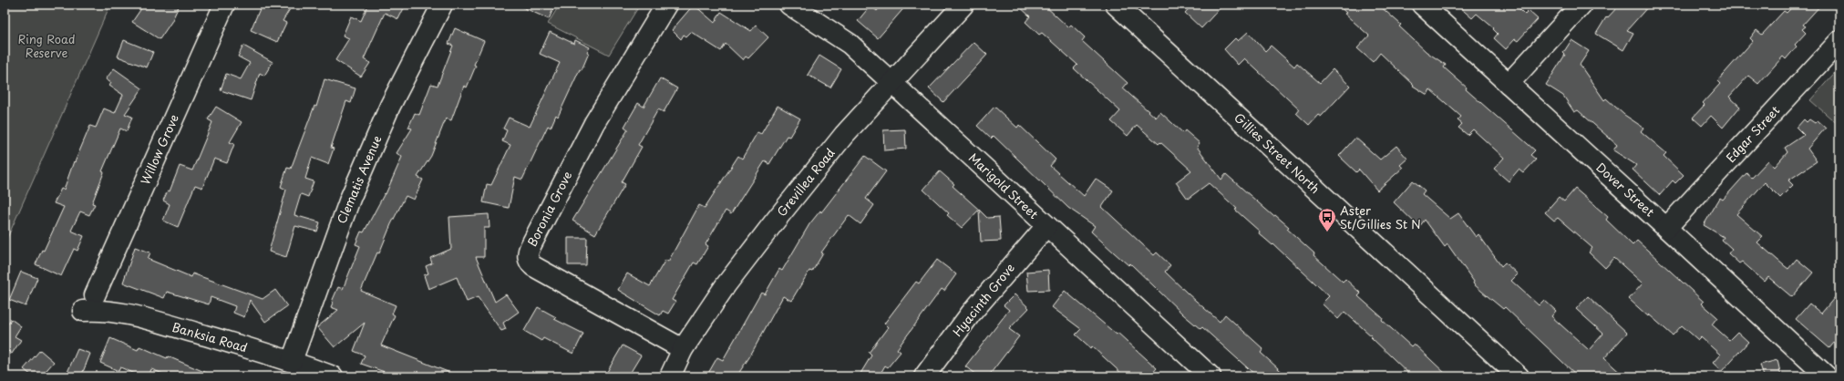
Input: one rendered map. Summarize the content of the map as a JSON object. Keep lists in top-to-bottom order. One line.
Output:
{"streets":{"street":["Edgar Street","Willow Grove","Gillies Street North","Clematis Avenue","Grevillea Road","Marigold Street","Dover Street","Boronia Grove","Hyacinth Grove","Banksia Road"]},"crossings":[["Edgar Street","Dover Street"],["Clematis Avenue","Banksia Road"],["Grevillea Road","Marigold Street"],["Grevillea Road","Boronia Grove"],["Marigold Street","Hyacinth Grove"]],"parks":["Ring Road Reserve"],"places":{"bus stop":["Aster St/Gillies St N"]}}
